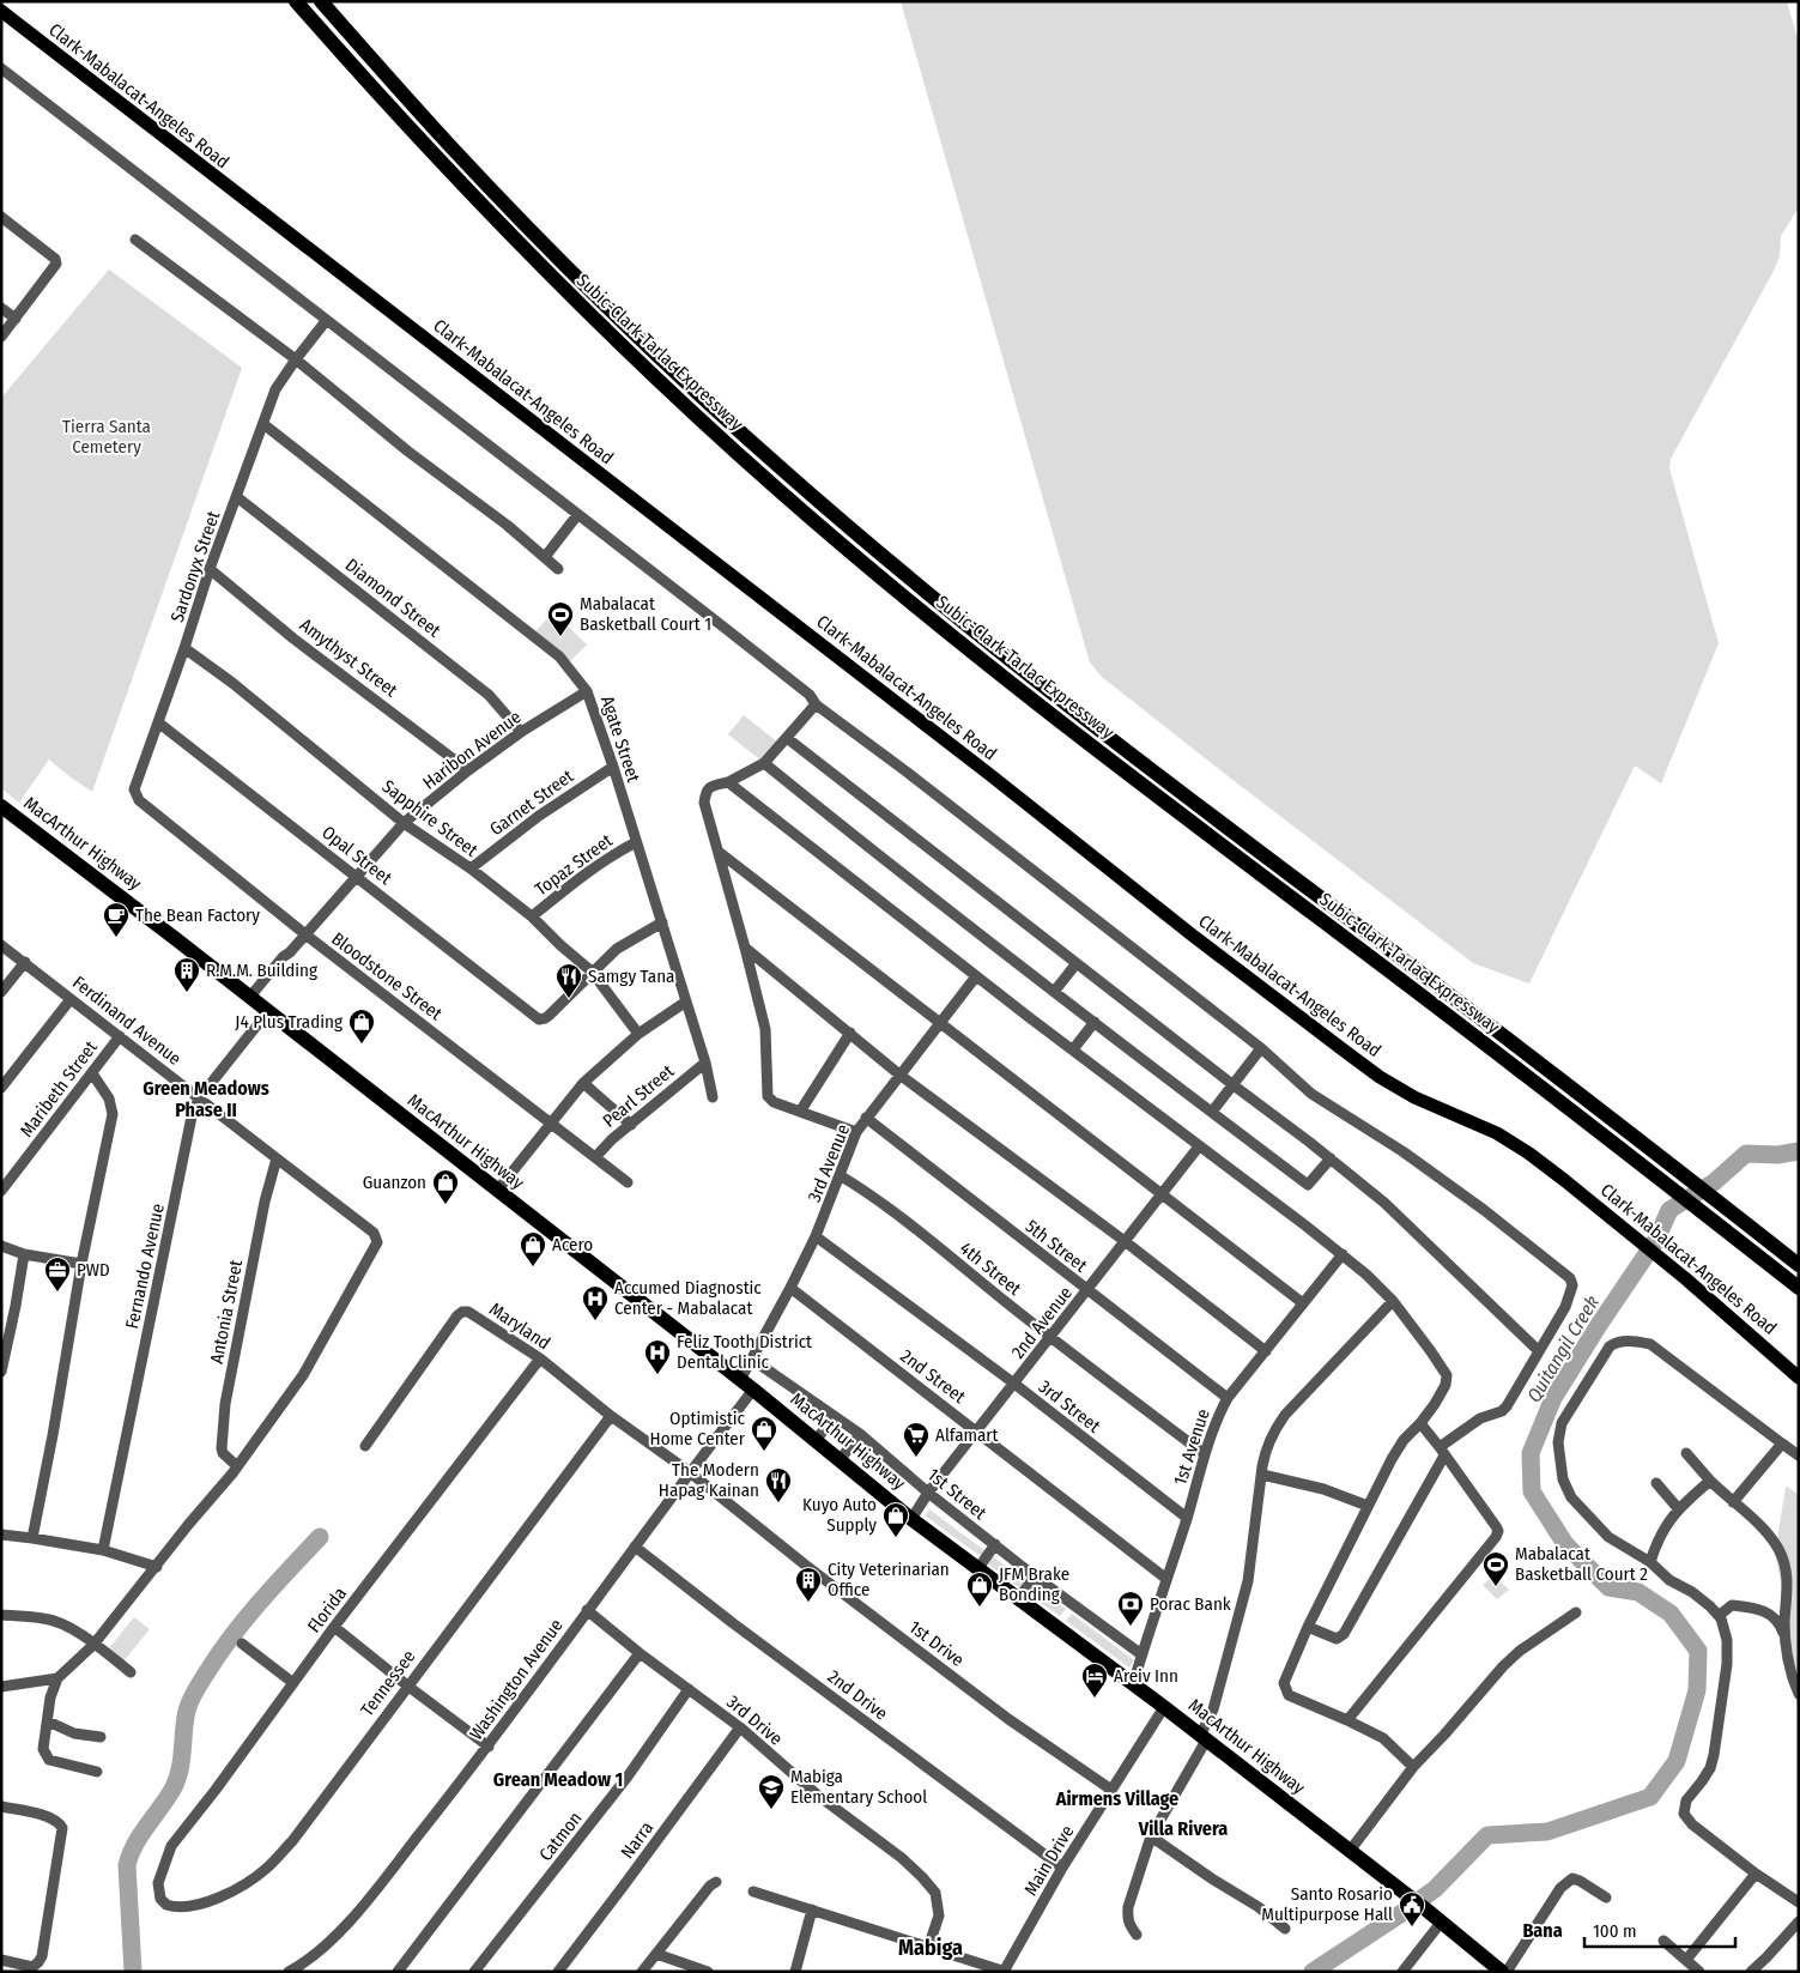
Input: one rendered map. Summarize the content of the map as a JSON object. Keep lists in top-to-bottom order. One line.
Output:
{"streets":{"highway":["Subic-Clark-Tarlac Expressway","MacArthur Highway"],"main road":["Clark-Mabalacat-Angeles Road"],"street":["Sardonyx Street","Diamond Street","Amythyst Street","Agate Street","Haribon Avenue","Garnet Street","Sapphire Street","Opal Street","Topaz Street","Bloodstone Street","Ferdinand Avenue","Maribeth Street","Pearl Street","3rd Avenue","5th Street","Fernando Avenue","4th Street","Antonia Street","2nd Avenue","Maryland","2nd Street","3rd Street","1st Avenue","1st Street","Florida","1st Drive","Washington Avenue","Tennessee","2nd Drive","3rd Drive","Catmon","Narra","Main Drive"]},"crossings":[["Sardonyx Street","Diamond Street"],["Sardonyx Street","Amythyst Street"],["Sardonyx Street","Agate Street"],["Sardonyx Street","Sapphire Street"],["Sardonyx Street","Opal Street"],["Sardonyx Street","Bloodstone Street"],["Diamond Street","Haribon Avenue"],["Amythyst Street","Haribon Avenue"],["Agate Street","Haribon Avenue"],["Agate Street","Garnet Street"],["Agate Street","Topaz Street"],["Agate Street","Pearl Street"],["Haribon Avenue","Sapphire Street"],["Haribon Avenue","MacArthur Highway"],["Haribon Avenue","Opal Street"],["Haribon Avenue","Bloodstone Street"],["Garnet Street","Sapphire Street"],["Sapphire Street","Opal Street"],["Sapphire Street","Topaz Street"],["MacArthur Highway","3rd Avenue"],["MacArthur Highway","Fernando Avenue"],["MacArthur Highway","2nd Avenue"],["MacArthur Highway","1st Avenue"],["MacArthur Highway","Washington Avenue"],["MacArthur Highway","Main Drive"],["Bloodstone Street","Pearl Street"],["Ferdinand Avenue","Maribeth Street"],["Ferdinand Avenue","Fernando Avenue"],["Ferdinand Avenue","Antonia Street"],["3rd Avenue","5th Street"],["3rd Avenue","4th Street"],["3rd Avenue","2nd Street"],["3rd Avenue","3rd Street"],["3rd Avenue","1st Street"],["5th Street","2nd Avenue"],["5th Street","1st Avenue"],["4th Street","2nd Avenue"],["4th Street","1st Avenue"],["2nd Avenue","2nd Street"],["2nd Avenue","3rd Street"],["2nd Avenue","1st Street"],["Maryland","Florida"],["Maryland","1st Drive"],["Maryland","Washington Avenue"],["Maryland","Tennessee"],["2nd Street","1st Avenue"],["3rd Street","1st Avenue"],["1st Avenue","1st Street"],["Florida","Tennessee"],["1st Drive","Washington Avenue"],["1st Drive","Main Drive"],["Washington Avenue","2nd Drive"],["Washington Avenue","3rd Drive"],["2nd Drive","Main Drive"],["3rd Drive","Catmon"],["3rd Drive","Narra"]],"districts":["Green Meadows Phase II","Grean Meadow 1","Airmens Village","Villa Rivera","Bana","Mabiga"],"water":["Quitangil Creek"],"parks":["Tierra Santa Cemetery"],"places":{"sports":["Mabalacat Basketball Court 1","Mabalacat Basketball Court 2"],"cafe":["The Bean Factory"],"building":["R.M.M. Building","City Veterinarian Office"],"restaurant":["Samgy Tana","The Modern Hapag Kainan"],"shop":["J4 Plus Trading","Guanzon","Acero","Optimistic Home Center","Kuyo Auto Supply","JFM Brake Bonding"],"office":["PWD"],"hospital":["Accumed Diagnostic Center - Mabalacat","Feliz Tooth District Dental Clinic"],"supermarket":["Alfamart"],"bank":["Porac Bank"],"hotel":["Areiv Inn"],"school or university":["Mabiga Elementary School"],"public building":["Santo Rosario Multipurpose Hall"]},"scale_bar":"100 m"}
